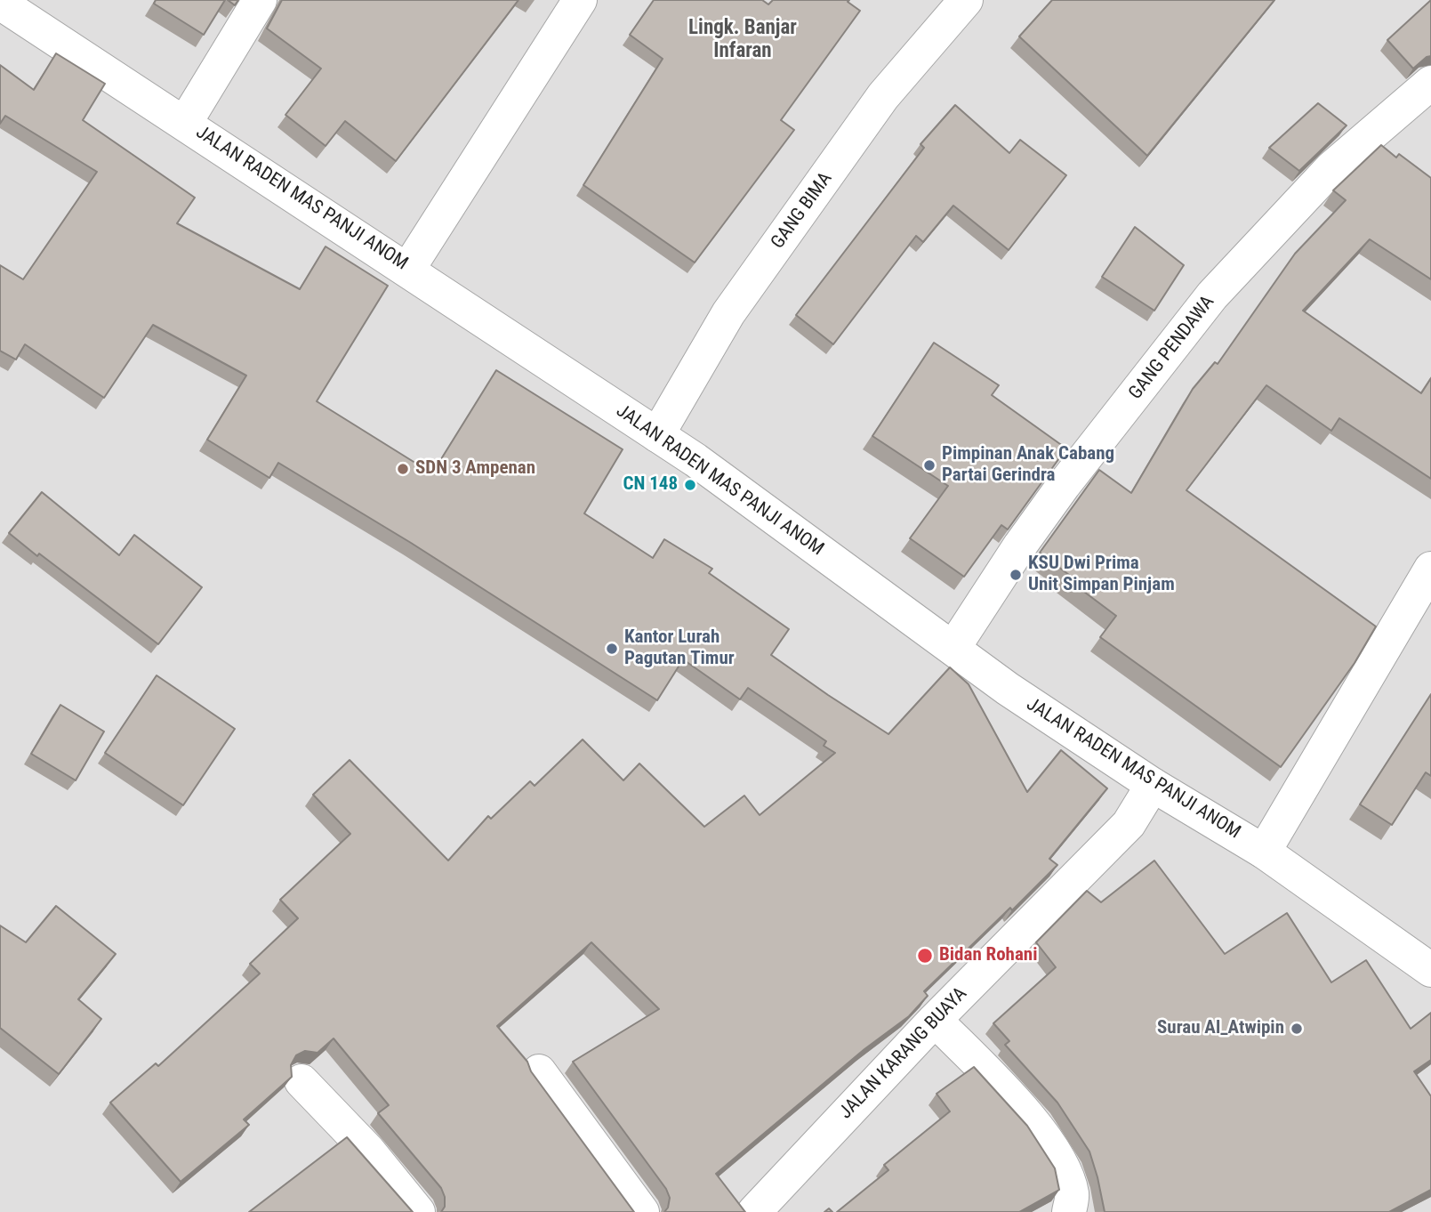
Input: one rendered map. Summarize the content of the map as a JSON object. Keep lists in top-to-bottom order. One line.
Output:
{"streets":{"street":["JALAN RADEN MAS PANJI ANOM","GANG BIMA","GANG PENDAWA","JALAN KARANG BUAYA"]},"crossings":[["JALAN RADEN MAS PANJI ANOM","GANG BIMA"],["JALAN RADEN MAS PANJI ANOM","GANG PENDAWA"],["JALAN RADEN MAS PANJI ANOM","JALAN KARANG BUAYA"]],"districts":["Lingk. Banjar Infaran"],"places":["Pimpinan Anak Cabang Partai Gerindra","SDN 3 Ampenan","CN 148","KSU Dwi Prima Unit Simpan Pinjam","Kantor Lurah Pagutan Timur","Bidan Rohani","Surau Al_Atwipin"]}
